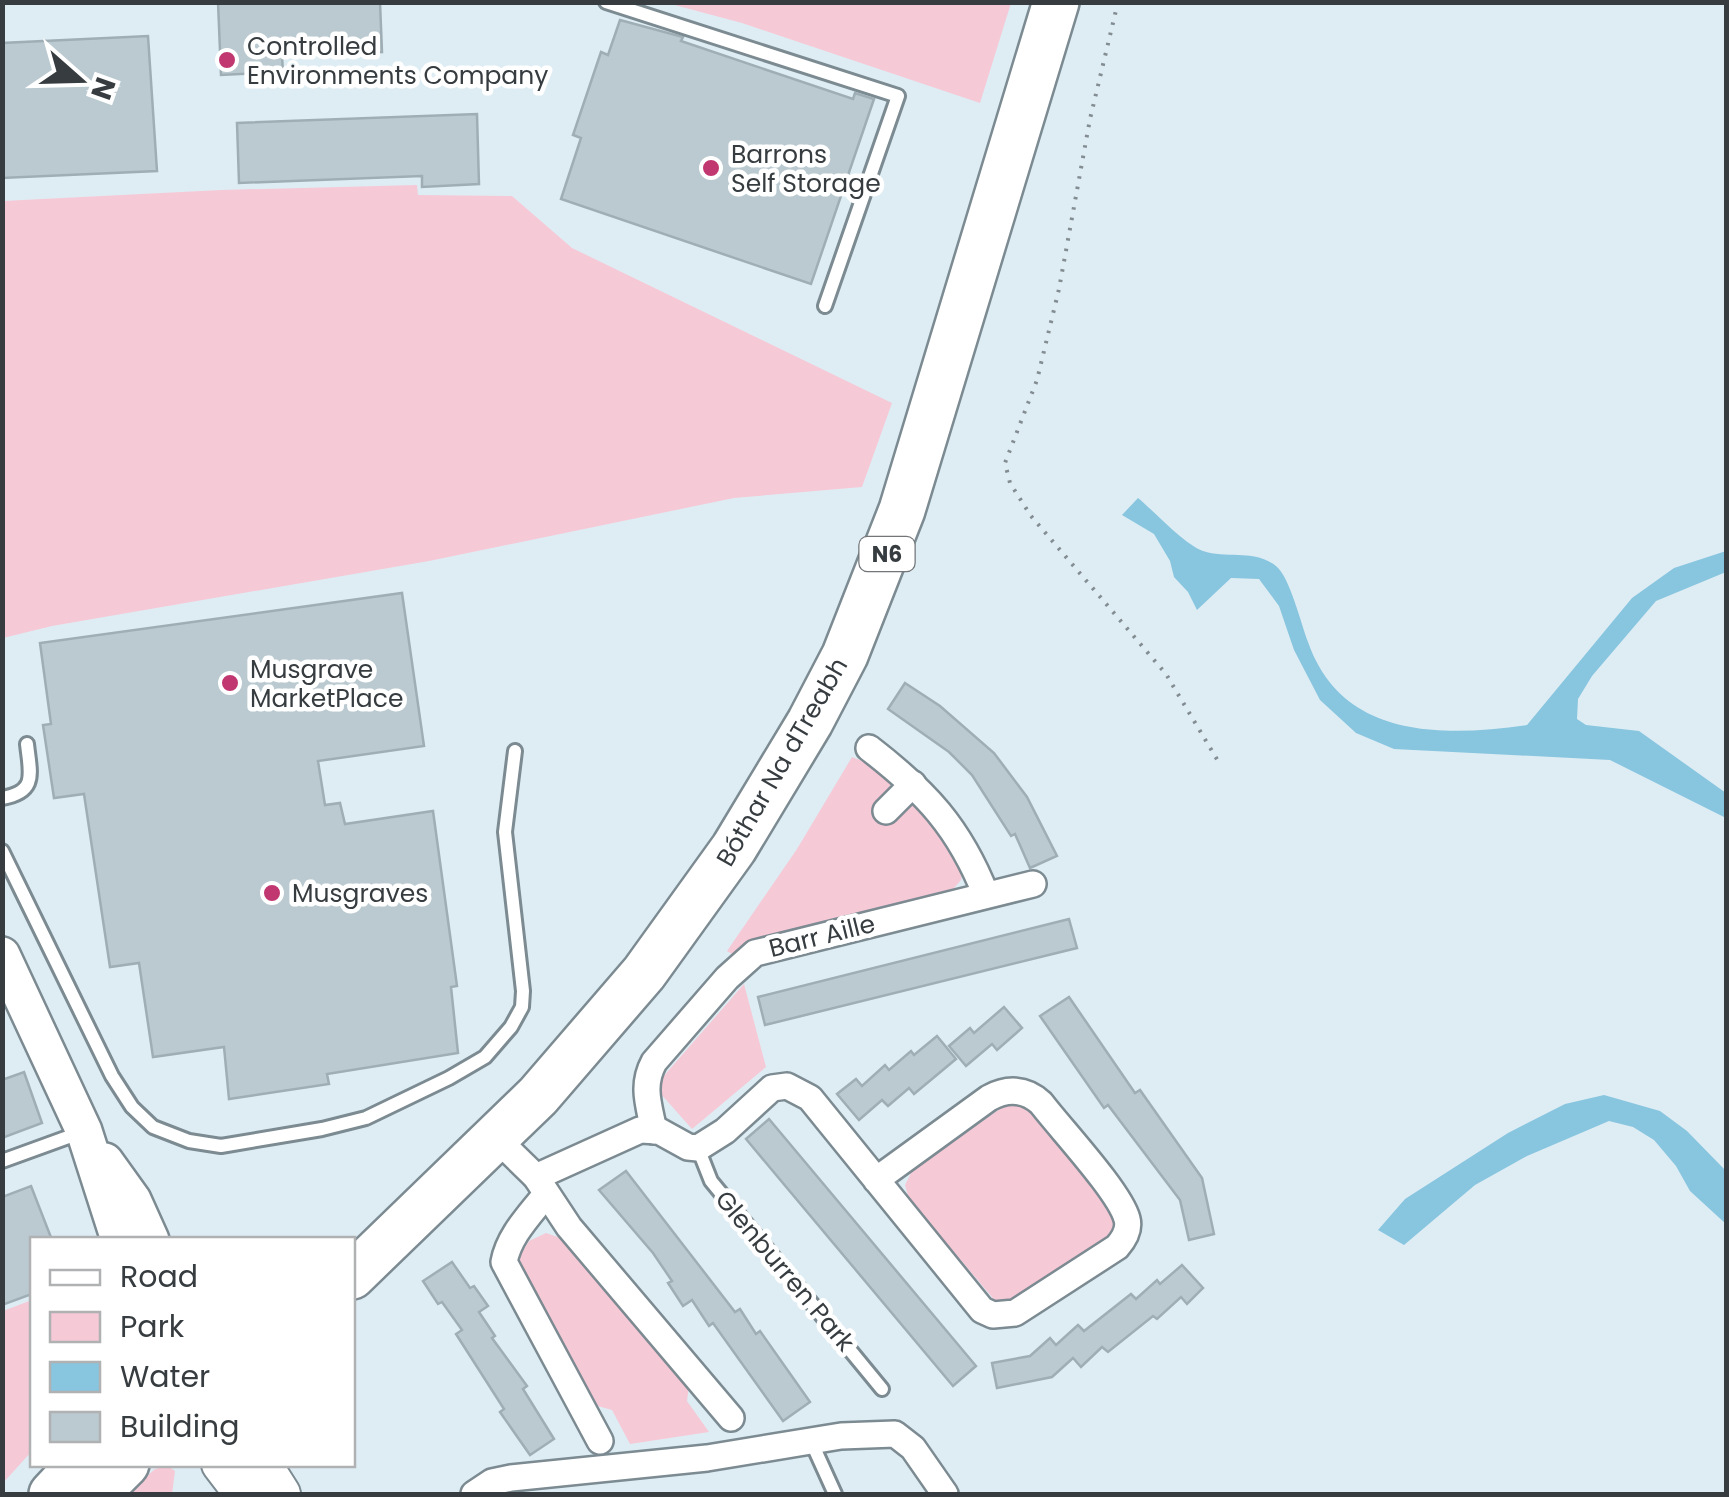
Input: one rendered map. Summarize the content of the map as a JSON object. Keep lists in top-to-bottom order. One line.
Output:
{"streets":{"highway":["N6","Bóthar Na dTreabh"],"street":["Barr Aille"],"lane":["Glenburren Park"]},"places":["Controlled Environments Company","Barrons Self Storage","Musgrave MarketPlace","Musgraves"],"legend":["Road","Park","Water","Building"],"north":"right"}
